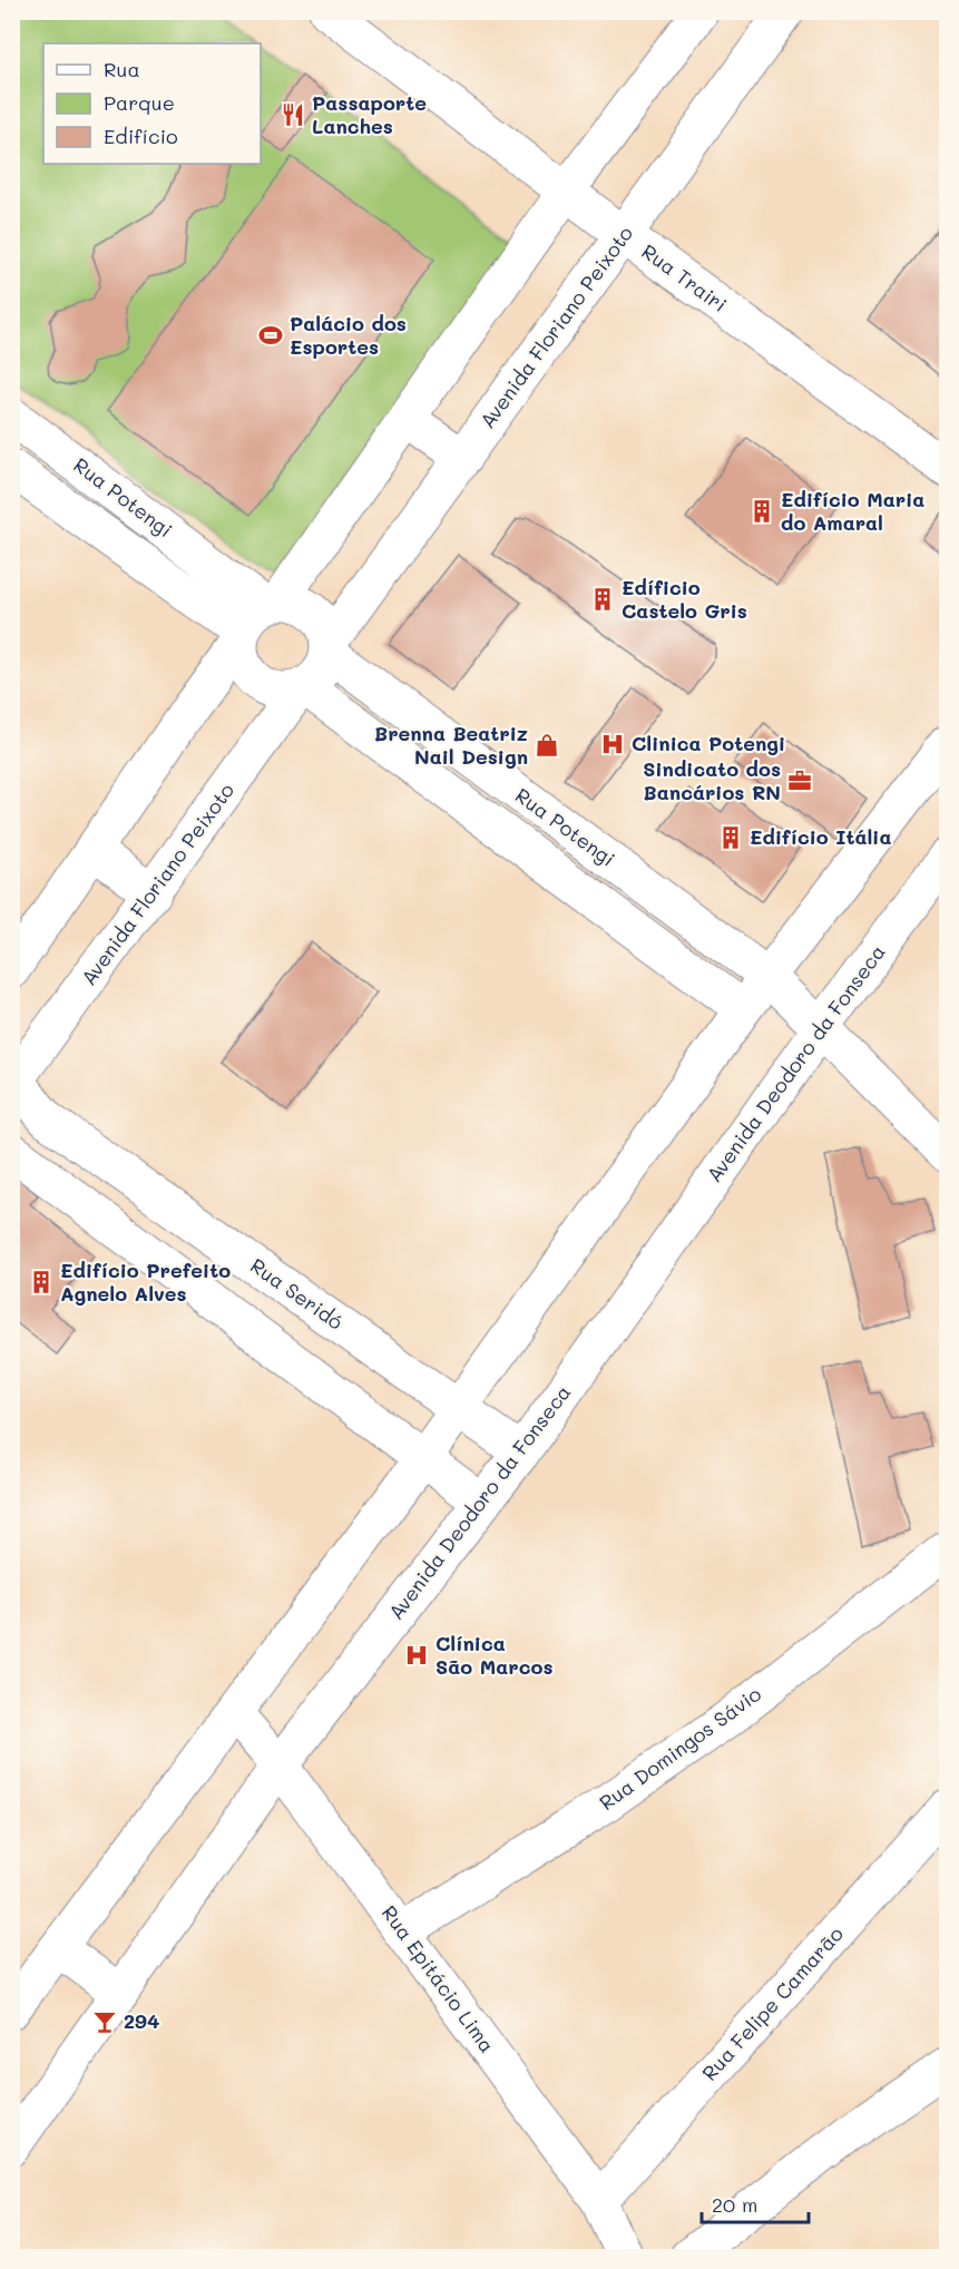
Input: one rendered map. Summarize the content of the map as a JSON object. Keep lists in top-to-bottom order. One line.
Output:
{"streets":{"main road":["Rua Trairi","Avenida Floriano Peixoto","Rua Potengi","Avenida Deodoro da Fonseca","Rua Seridó","Rua Domingos Sávio","Rua Epitácio Lima","Rua Felipe Camarão"]},"crossings":[["Rua Trairi","Avenida Floriano Peixoto"],["Avenida Floriano Peixoto","Rua Potengi"],["Avenida Floriano Peixoto","Rua Seridó"],["Rua Potengi","Avenida Deodoro da Fonseca"],["Avenida Deodoro da Fonseca","Rua Seridó"],["Avenida Deodoro da Fonseca","Rua Epitácio Lima"],["Rua Domingos Sávio","Rua Epitácio Lima"],["Rua Epitácio Lima","Rua Felipe Camarão"]],"places":{"restaurant":["Passaporte Lanches"],"sports":["Palácio dos Esportes"],"building":["Edifício Maria do Amaral","Edíficio Castelo Gris","Edifício Itália","Edifício Prefeito Agnelo Alves"],"hospital":["Clinica Potengi","Clínica São Marcos"],"shop":["Brenna Beatriz Nail Design"],"office":["Sindicato dos Bancários RN"],"bar":["294"]},"legend":["Rua","Parque","Edifício"],"scale_bar":"20 m"}
